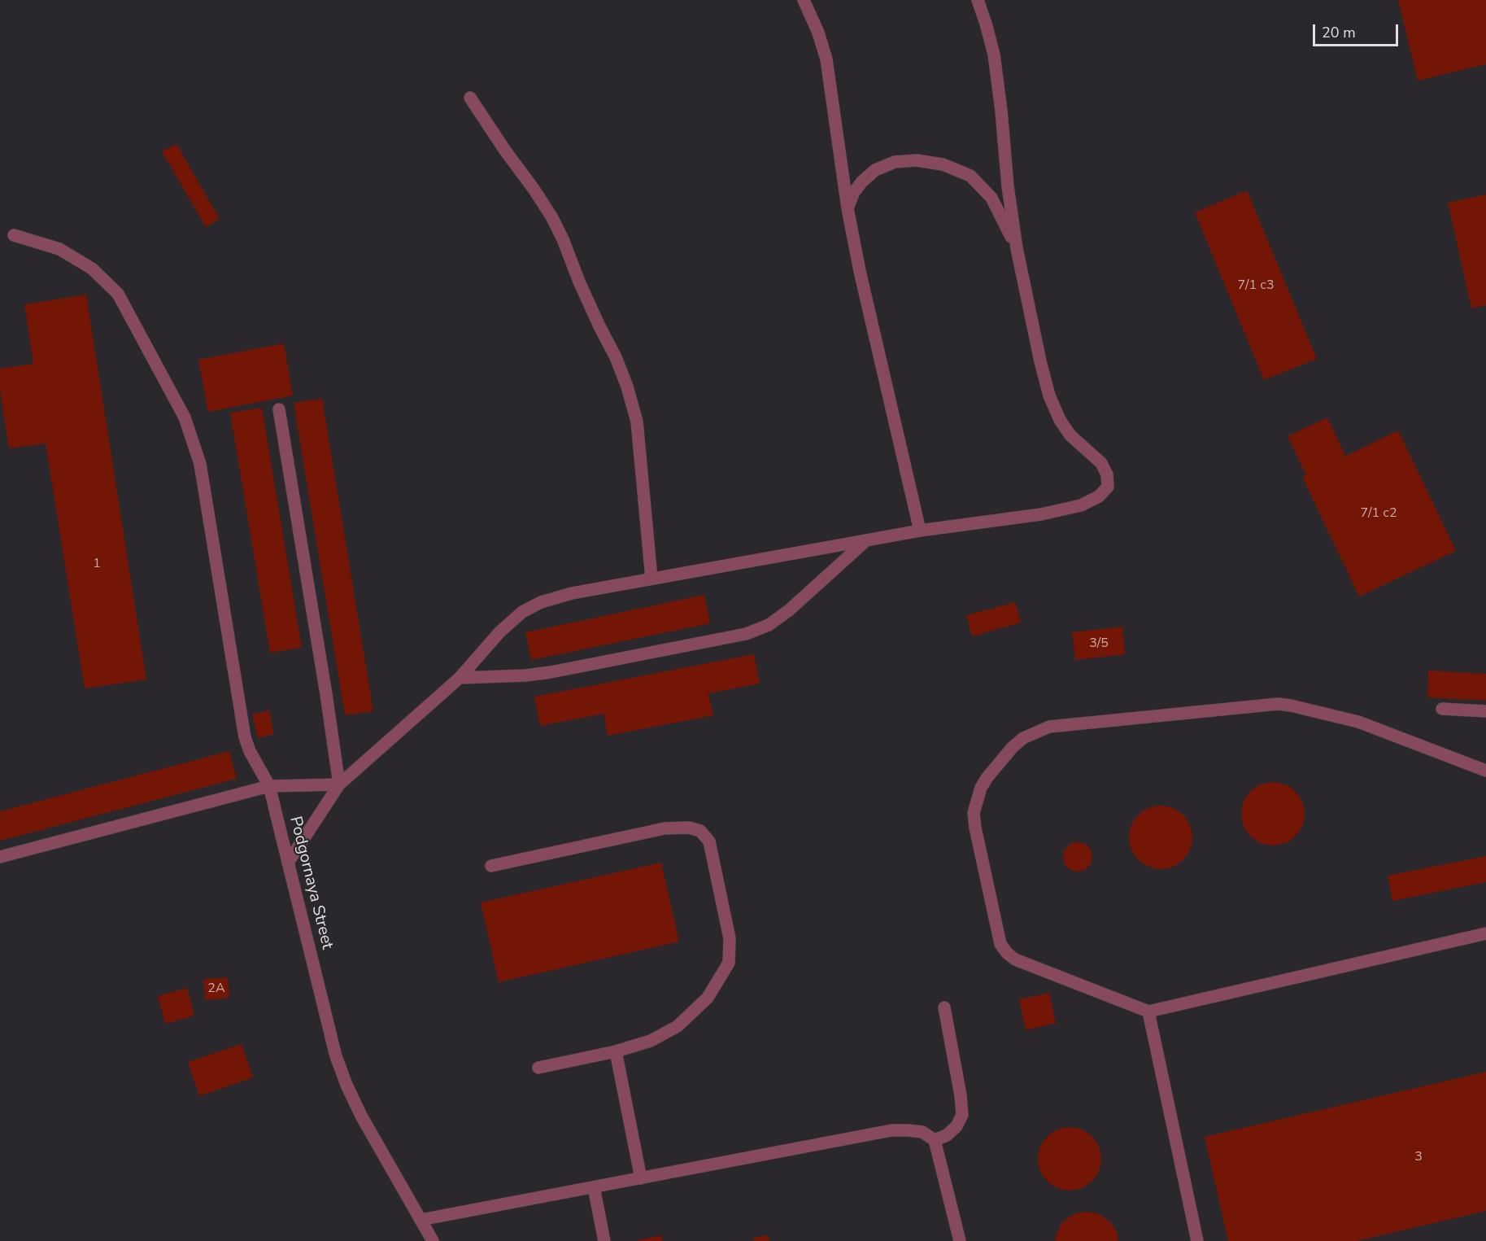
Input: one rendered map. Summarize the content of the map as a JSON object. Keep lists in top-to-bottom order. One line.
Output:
{"streets":{"street":["Podgornaya Street"]},"house_numbers":["7/1 с3","7/1 с2","1","3/5","2А","3"],"scale_bar":"20 m"}
